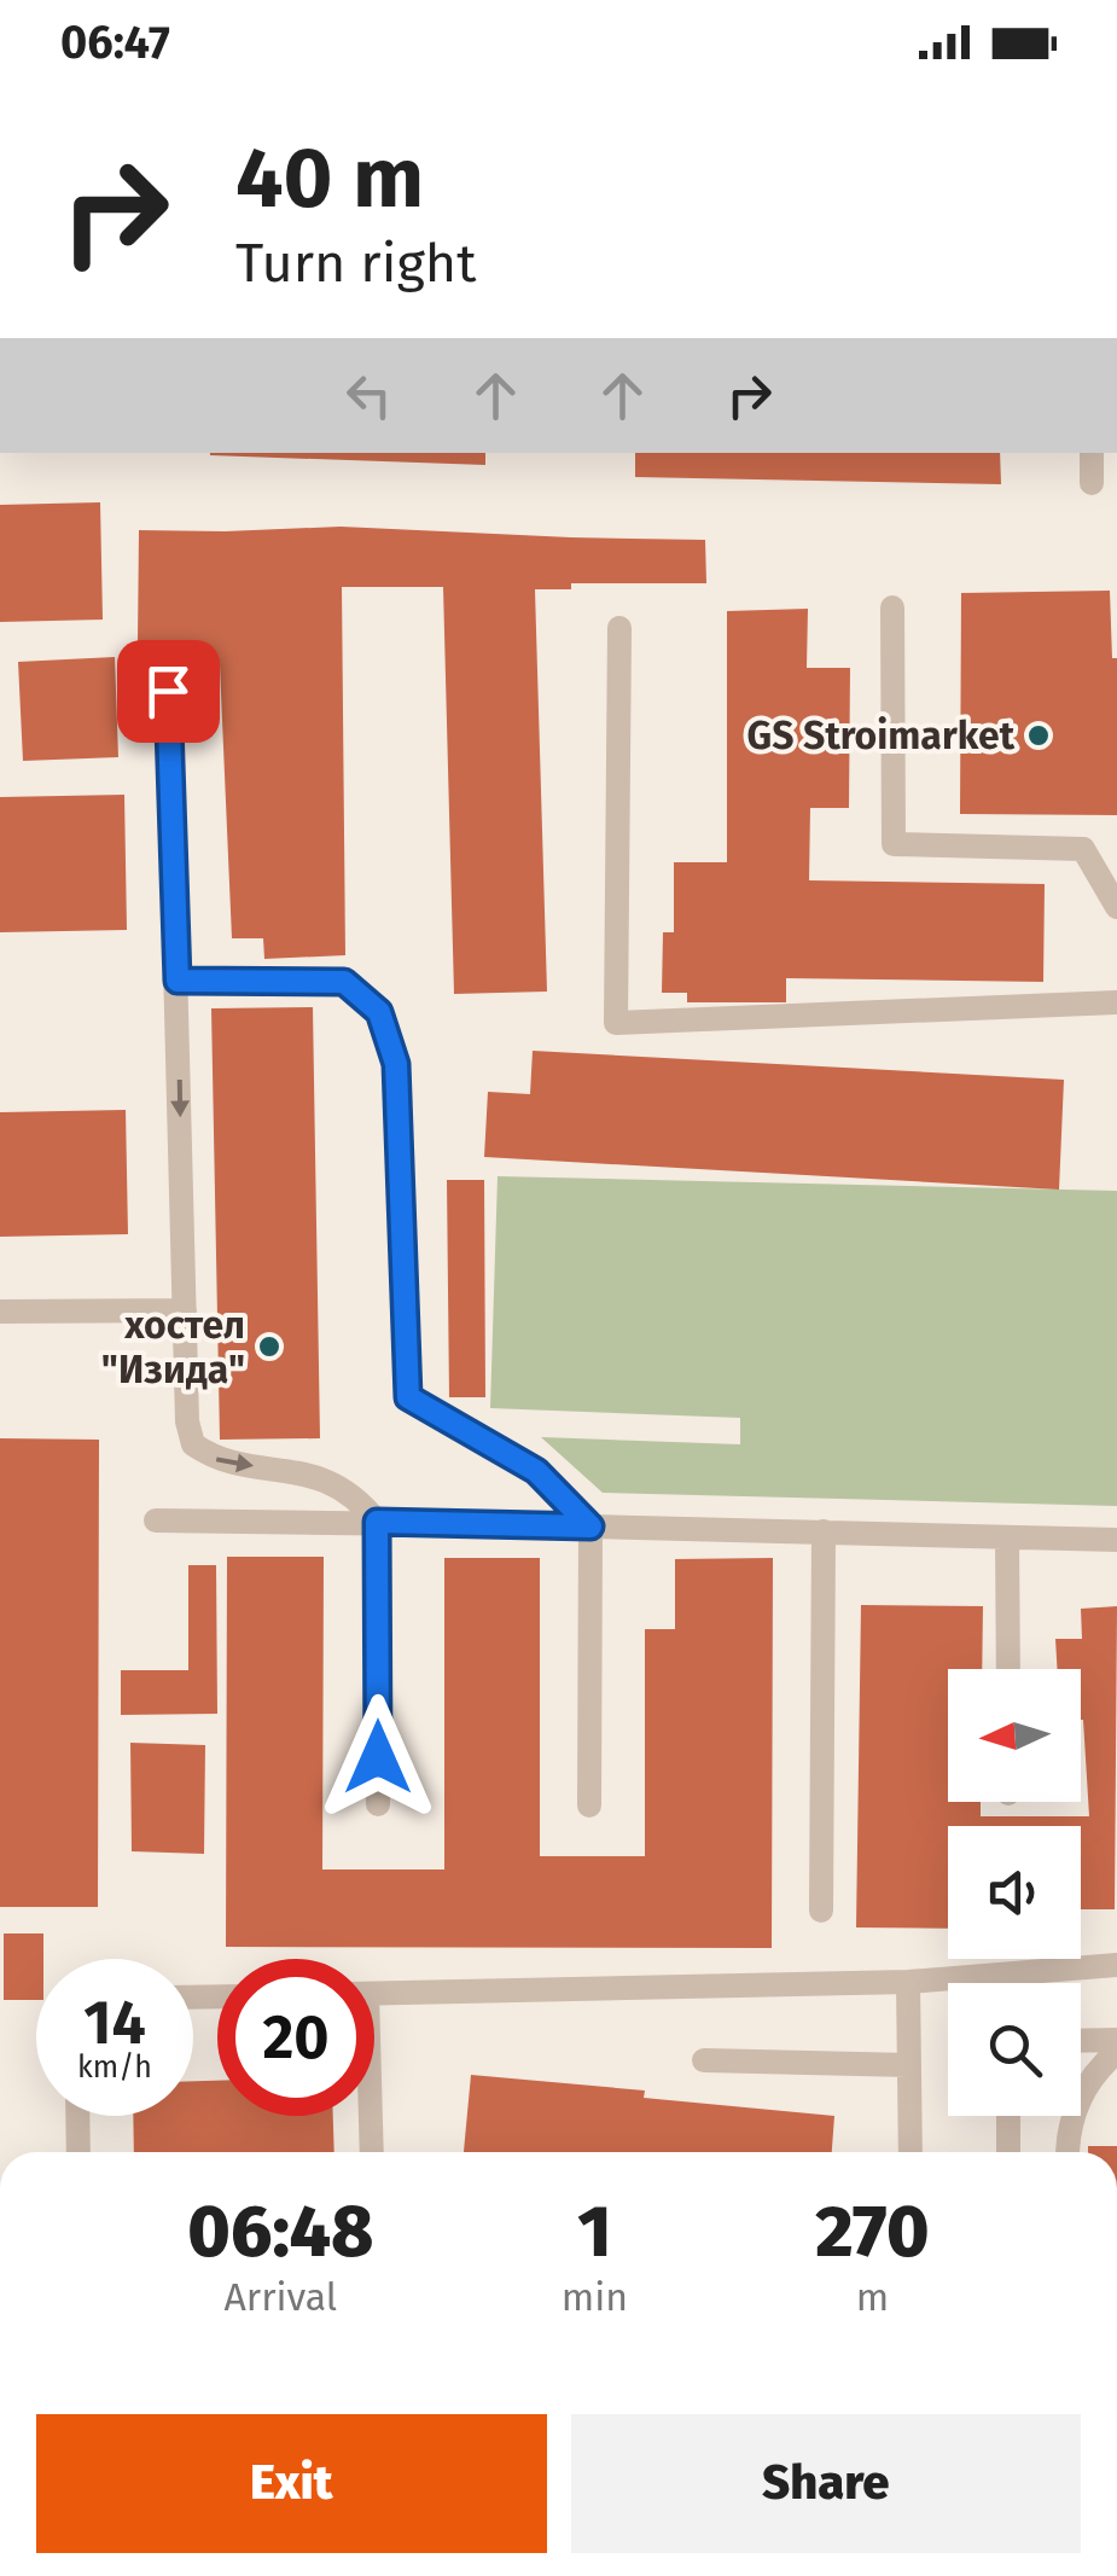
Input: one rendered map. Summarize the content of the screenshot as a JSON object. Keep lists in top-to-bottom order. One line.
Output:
{"places":["GS Stroimarket","хостел \"Изида\""],"north":"left","page":{"status":"06:47","turn":["40 m","Turn right"],"speed":"14 km/h","limit":"20","eta":["06:48","Arrival","1","min","270","m"],"buttons":["Exit","Share"]}}
